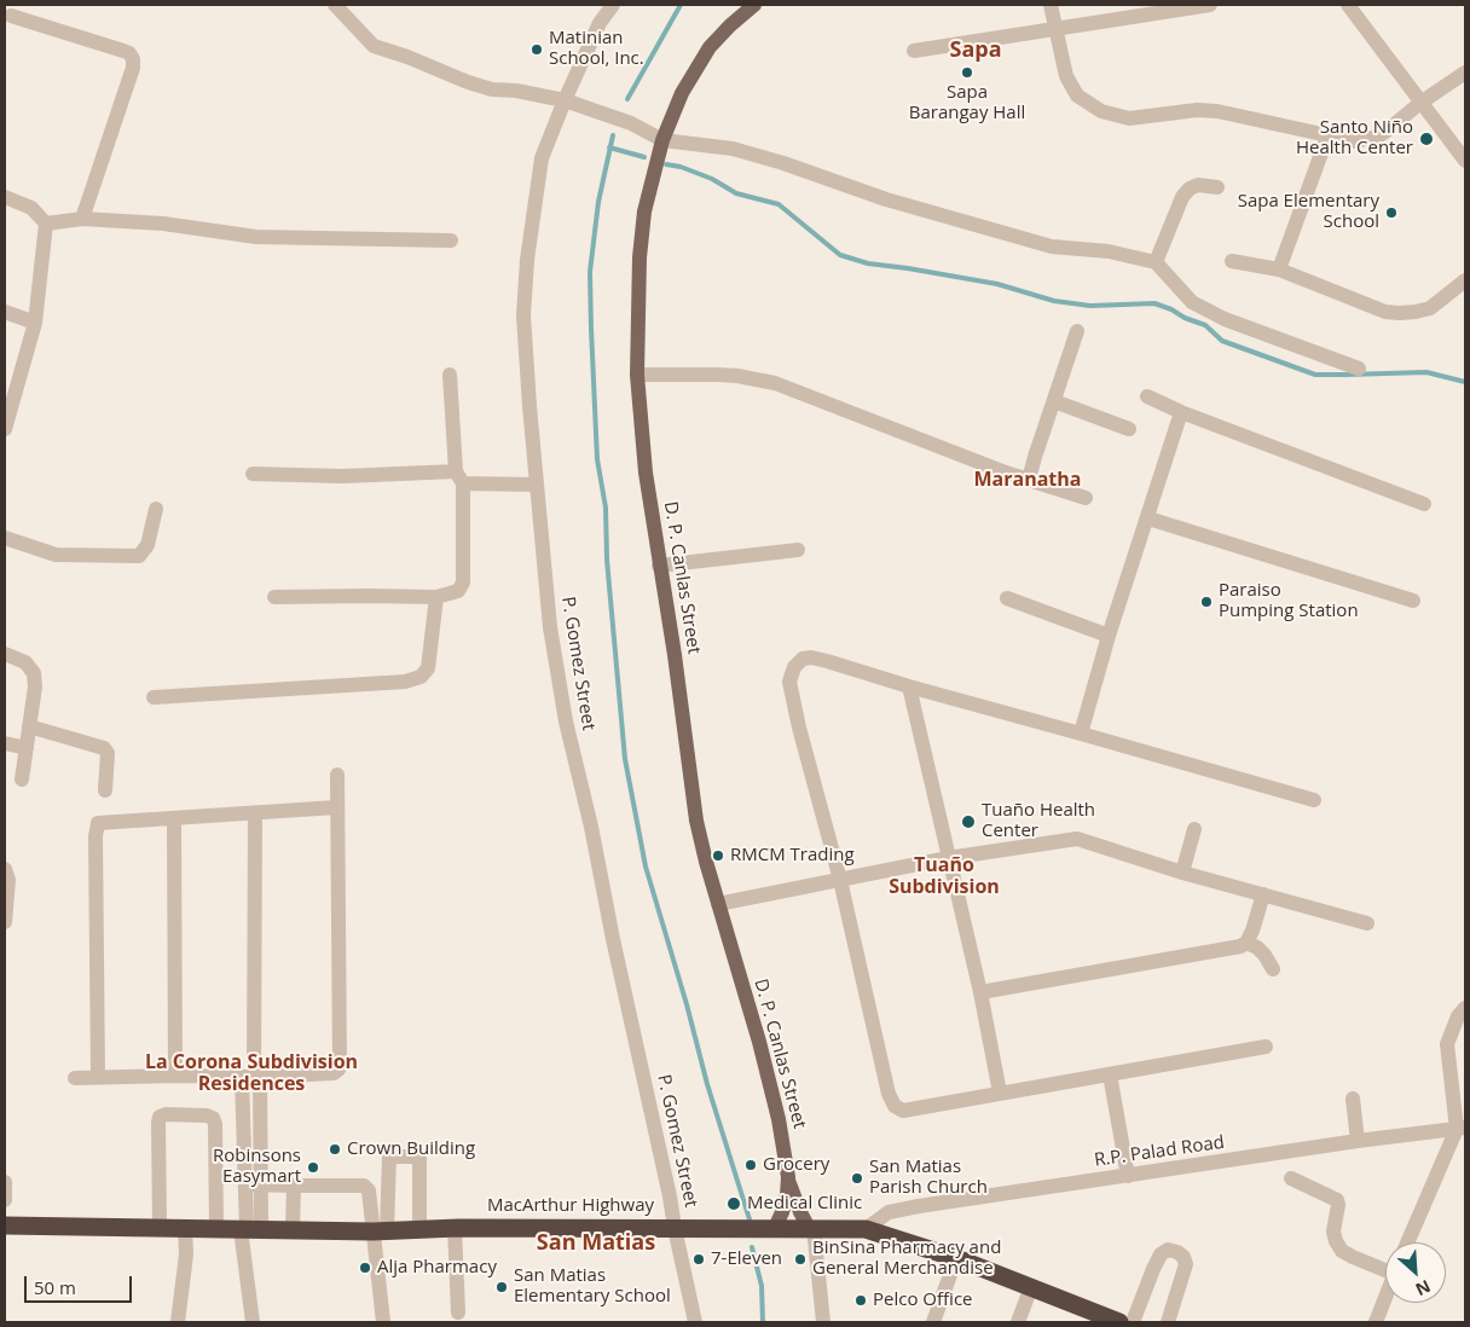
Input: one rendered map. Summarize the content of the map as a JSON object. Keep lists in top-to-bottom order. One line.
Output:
{"streets":{"highway":["MacArthur Highway"],"main road":["D. P. Canlas Street"],"street":["P. Gomez Street","R.P. Palad Road"]},"crossings":[["D. P. Canlas Street","MacArthur Highway"],["P. Gomez Street","MacArthur Highway"],["R.P. Palad Road","MacArthur Highway"]],"districts":["Sapa","Maranatha","Tuaño Subdivision","La Corona Subdivision Residences","San Matias"],"places":["Matinian School, Inc.","Sapa Barangay Hall","Santo Niño Health Center","Sapa Elementary School","Paraiso Pumping Station","Tuaño Health Center","RMCM Trading","Crown Building","Grocery","Robinsons Easymart","San Matias Parish Church","Medical Clinic","7-Eleven","BinSina Pharmacy and General Merchandise","Alja Pharmacy","San Matias Elementary School","Pelco Office"],"scale_bar":"50 m","north":"bottom right"}
